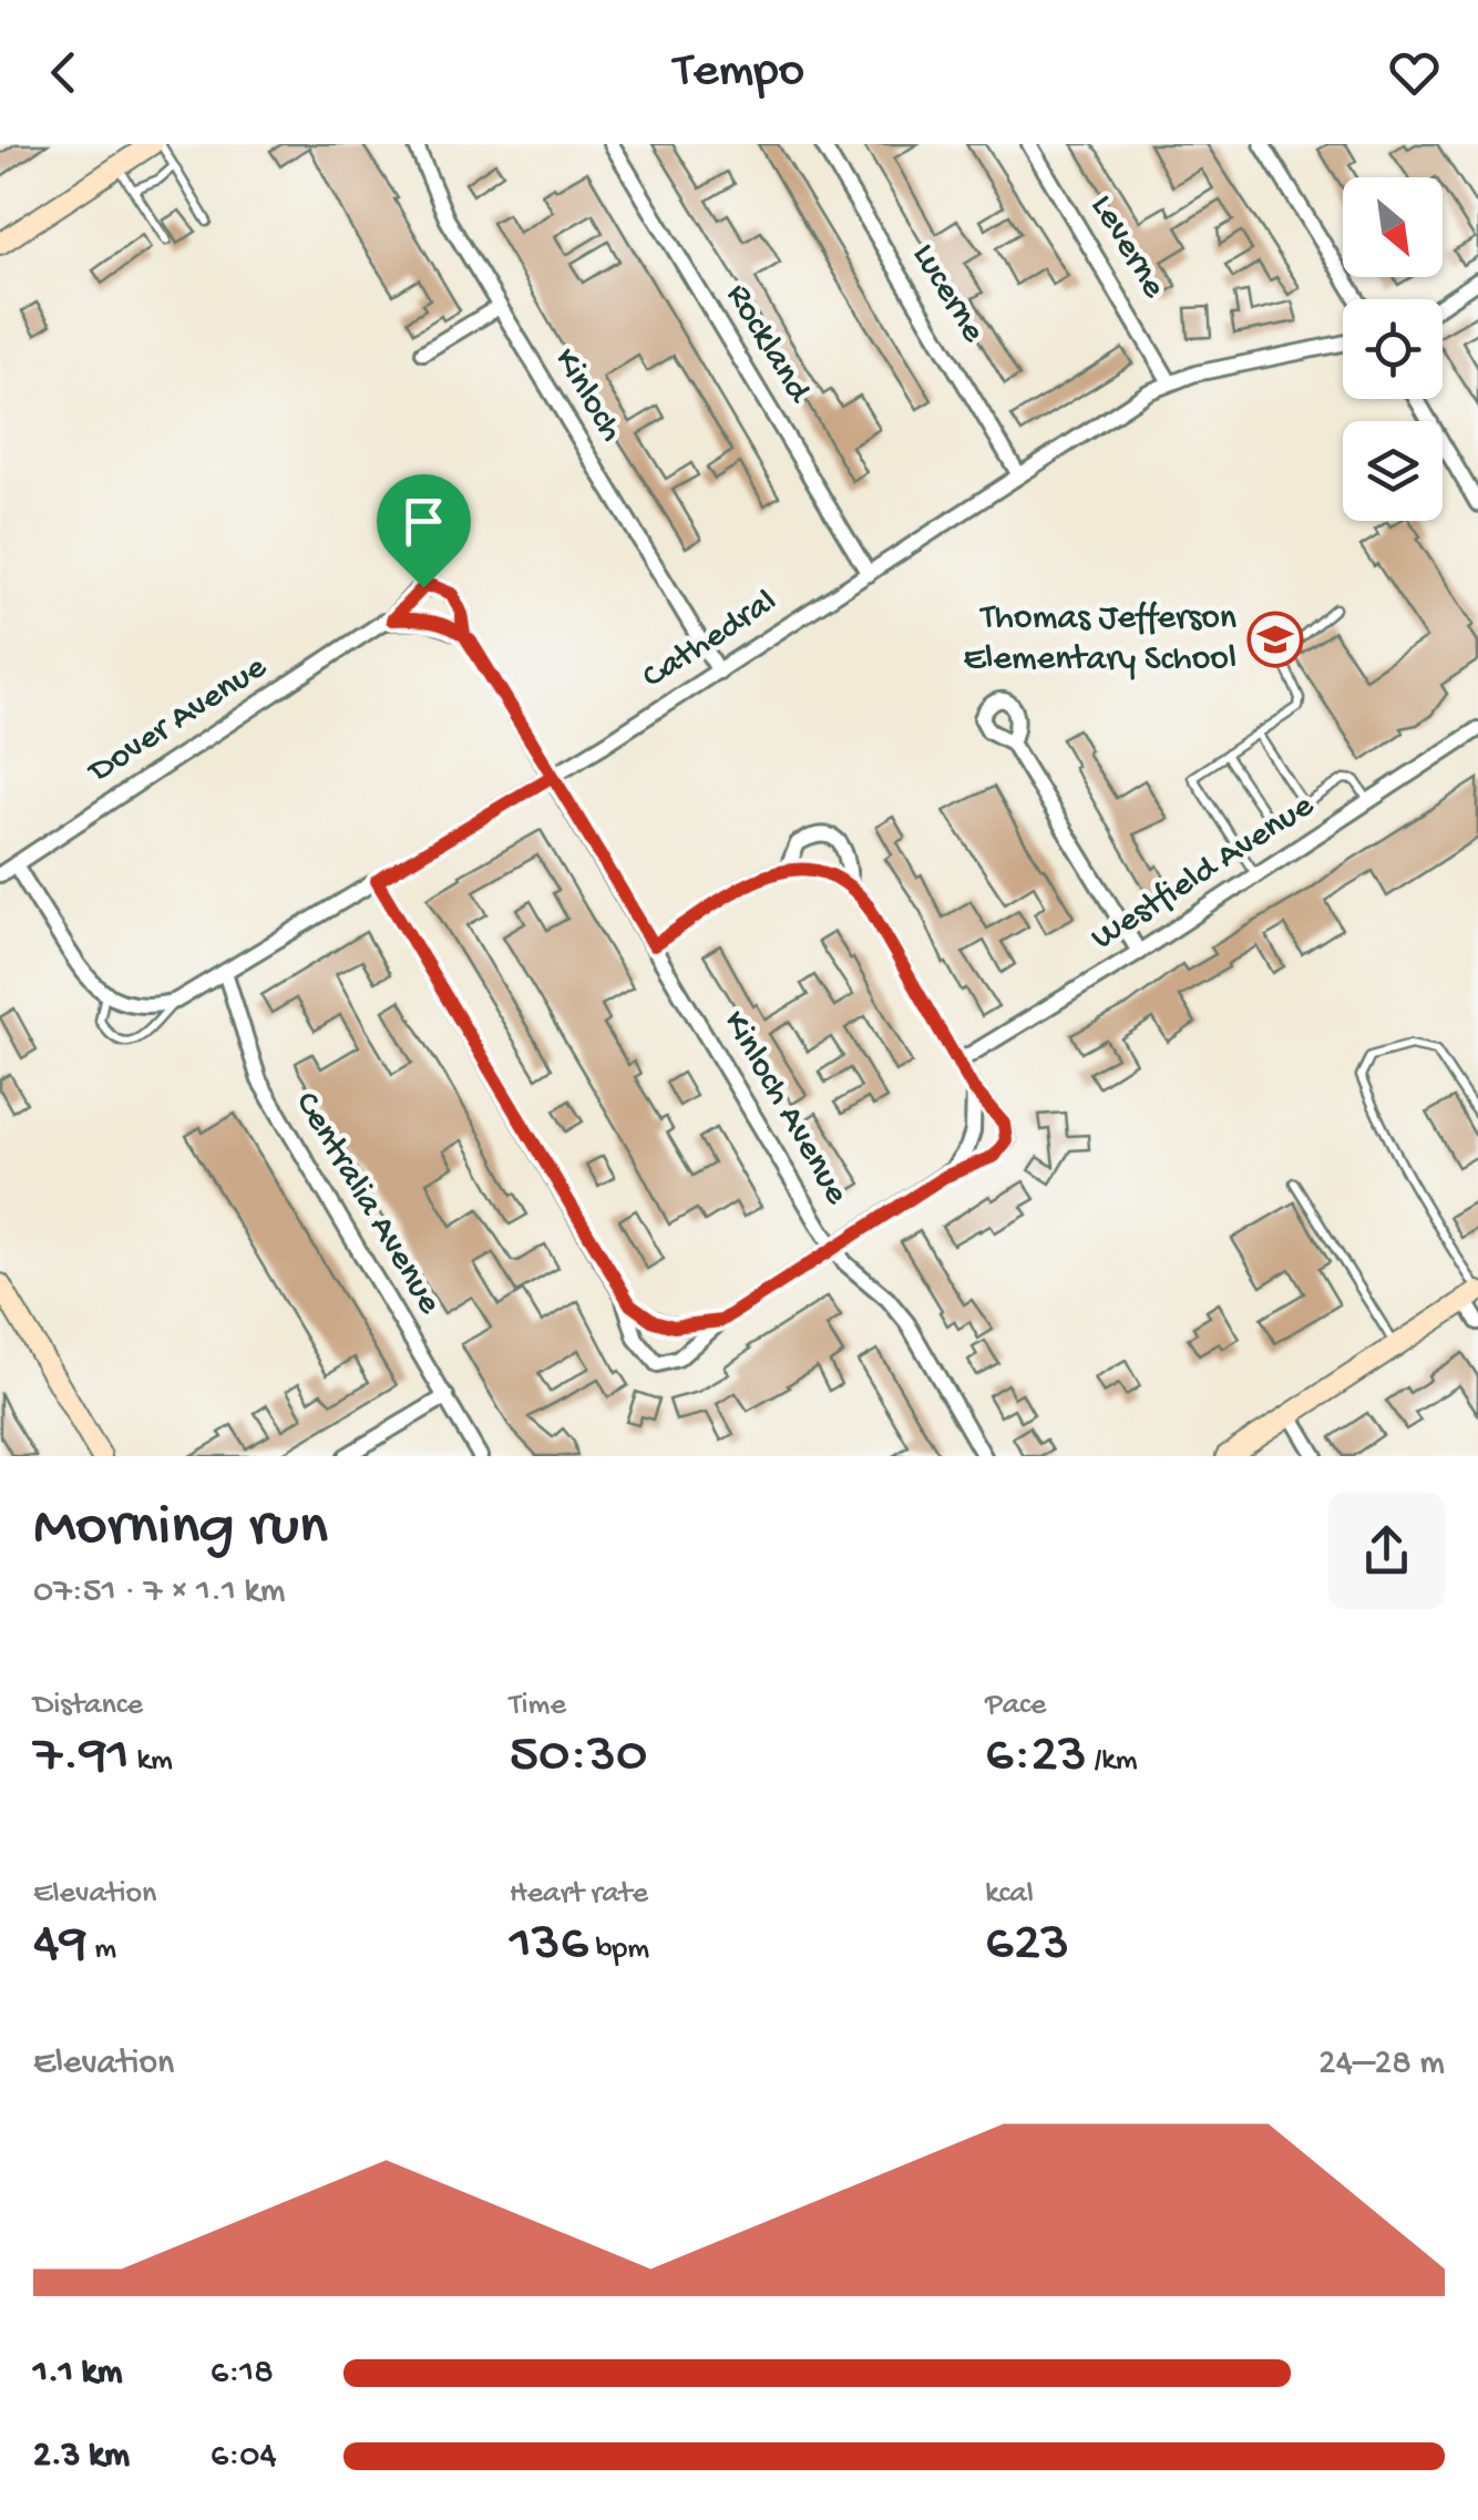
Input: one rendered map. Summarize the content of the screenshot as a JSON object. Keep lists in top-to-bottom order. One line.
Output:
{"streets":{"street":["Leverne","Lucerne","Rockland","Kinloch","Cathedral","Dover Avenue","Westfield Avenue","Kinloch Avenue","Centralia Avenue"]},"crossings":[["Leverne","Cathedral"],["Lucerne","Cathedral"],["Rockland","Cathedral"],["Kinloch","Cathedral"],["Cathedral","Dover Avenue"],["Cathedral","Kinloch Avenue"],["Cathedral","Centralia Avenue"],["Dover Avenue","Kinloch Avenue"]],"places":{"school or university":["Thomas Jefferson Elementary School"]},"north":"bottom right","page":{"header":"Tempo","heading":["Morning run","07:51 · 7 × 1.1 km"],"stats":[["Distance","7.91 km"],["Time","50:30"],["Pace","6:23 /km"],["Elevation","49 m"],["Heart rate","136 bpm"],["kcal","623"]],"chart":["Elevation","24–28 m"],"list":[{"name":"1.1 km","note":"6:18"},{"name":"2.3 km","note":"6:04"}]}}
